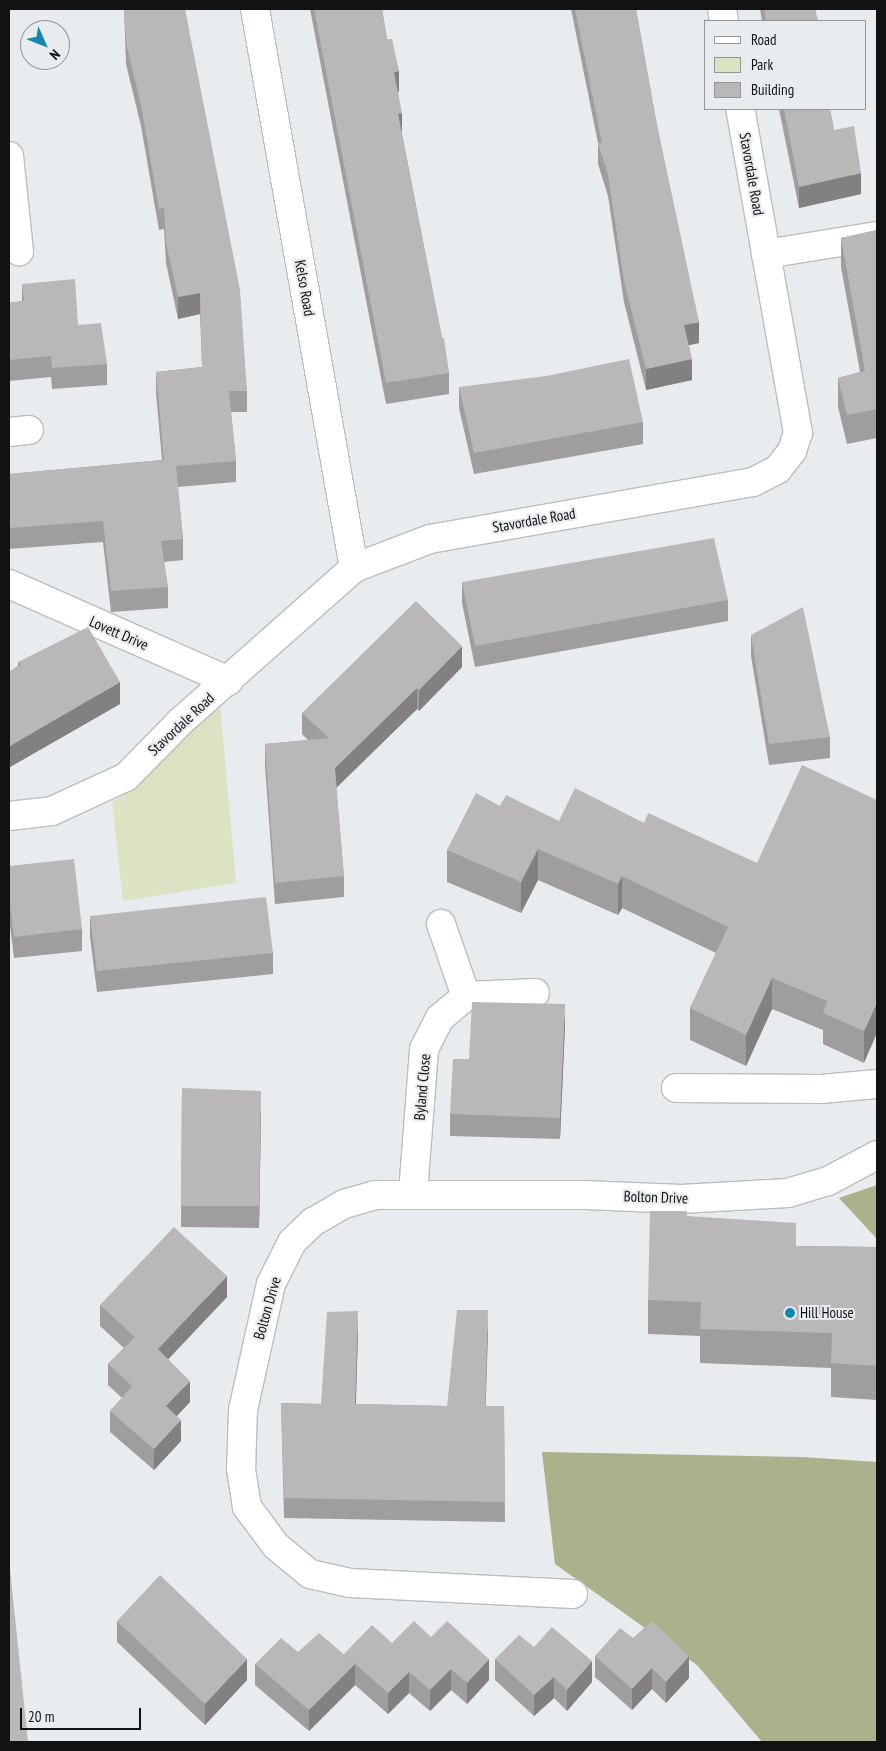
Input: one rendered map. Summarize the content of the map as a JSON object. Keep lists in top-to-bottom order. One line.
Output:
{"streets":{"street":["Stavordale Road","Kelso Road","Lovett Drive","Byland Close","Bolton Drive"]},"crossings":[["Stavordale Road","Kelso Road"],["Stavordale Road","Lovett Drive"],["Byland Close","Bolton Drive"]],"places":["Hill House"],"legend":["Road","Park","Building"],"scale_bar":"20 m","north":"bottom right"}
